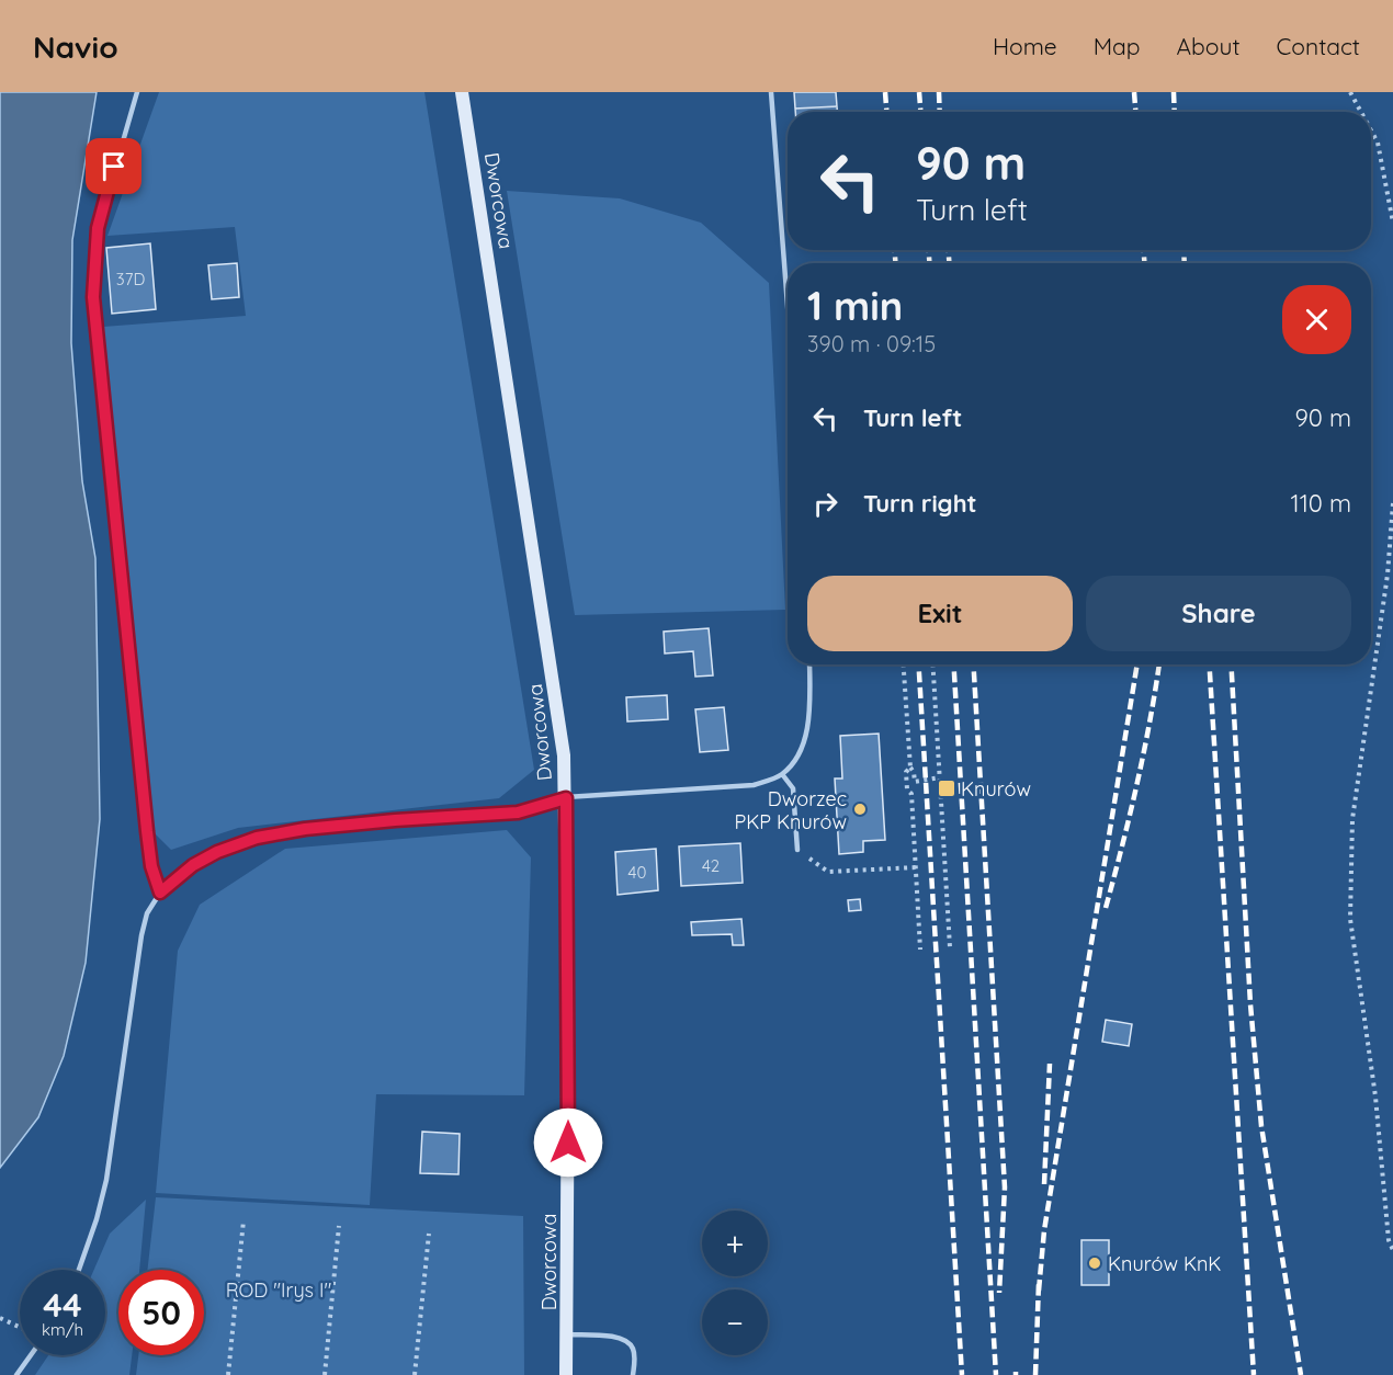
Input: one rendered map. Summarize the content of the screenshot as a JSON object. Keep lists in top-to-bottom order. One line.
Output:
{"streets":{"main road":["Dworcowa"]},"parks":["ROD \"Irys I\""],"places":{"transit":["Knurów"],"other":["Dworzec PKP Knurów","Knurów KnK"]},"house_numbers":["37D","42","40"],"page":{"header":"Navio","nav":["Home","Map","About","Contact"],"turn":["90 m","Turn left"],"heading":["1 min","390 m · 09:15"],"list":[{"name":"Turn left","value":"90 m"},{"name":"Turn right","value":"110 m"}],"buttons":["Exit","Share"],"map_buttons":["+","−"],"speed":"44 km/h","limit":"50"}}
